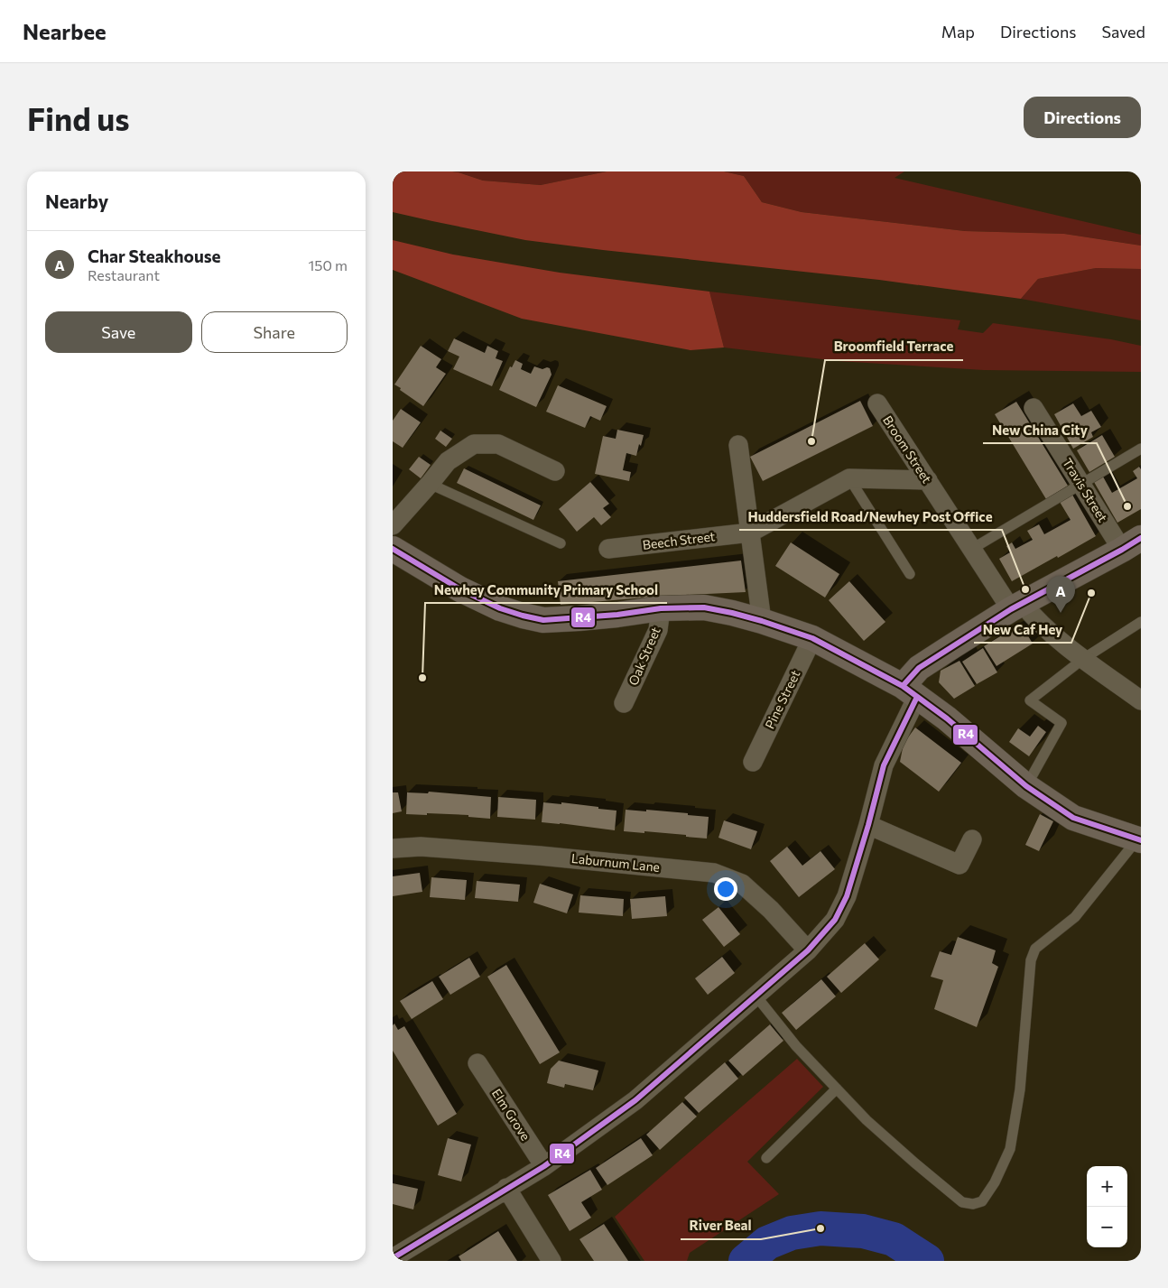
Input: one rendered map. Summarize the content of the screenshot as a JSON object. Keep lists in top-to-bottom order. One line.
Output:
{"streets":{"street":["Broom Street","Travis Street","Beech Street","Oak Street","Pine Street","Laburnum Lane","Elm Grove"]},"places":["Broomfield Terrace","New China City","Huddersfield Road/Newhey Post Office","New Caf Hey","Newhey Community Primary School","River Beal"],"lines":["transit line R4"],"page":{"header":"Nearbee","nav":["Map","Directions","Saved"],"buttons":["Directions",["Save","Share"]],"title":"Find us","heading":"Nearby","list":[{"mark":"A","name":"Char Steakhouse","note":"Restaurant","value":"150 m"}],"pins":"A","map_buttons":["+","−"]}}
